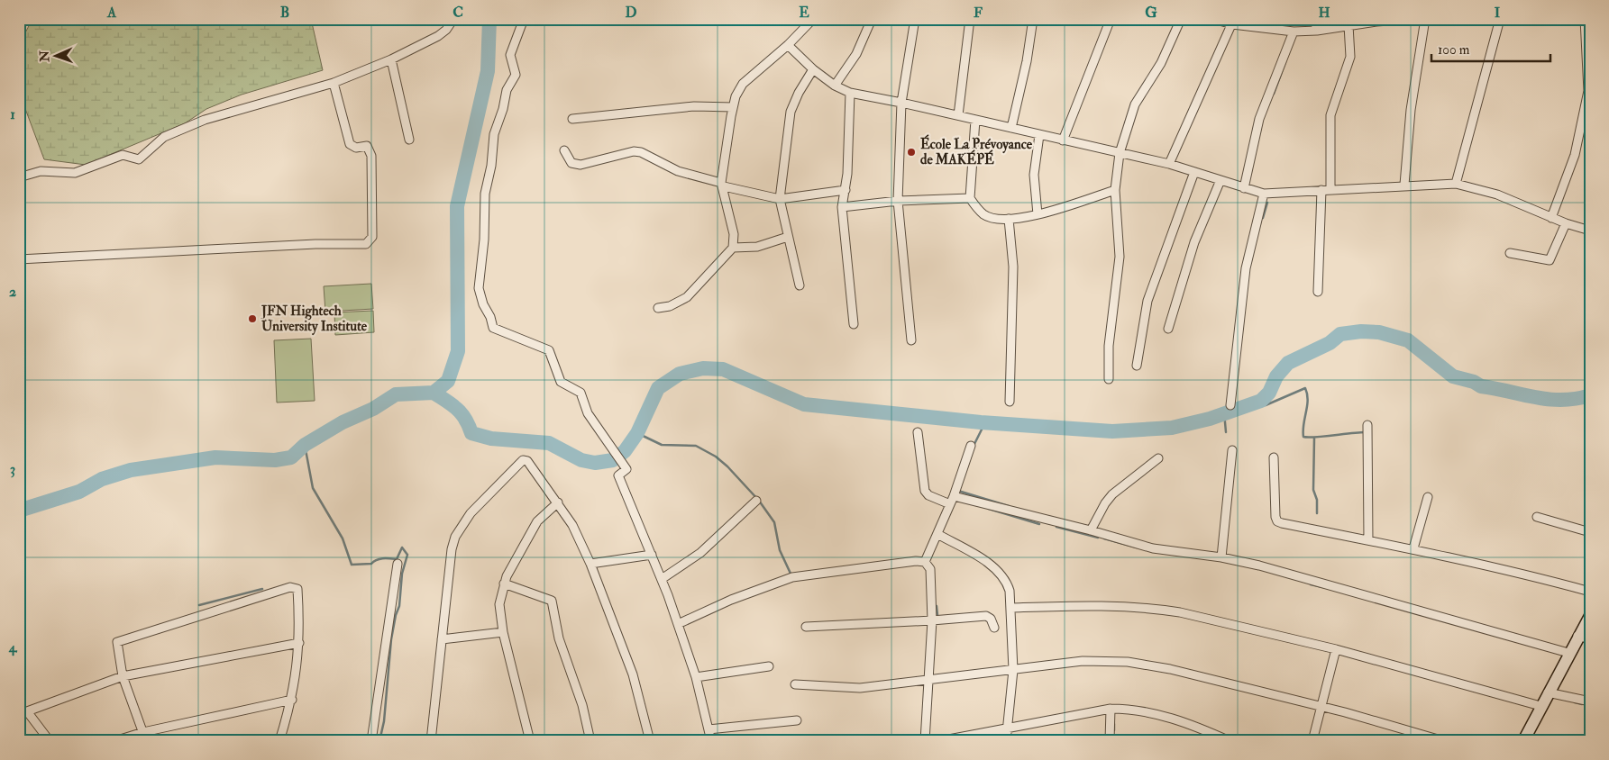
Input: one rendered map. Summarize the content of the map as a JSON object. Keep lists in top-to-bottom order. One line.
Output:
{"places":["École La Prévoyance de MAKÉPÉ","JFN Hightech University Institute"],"scale_bar":"100 m","north":"left","grid":{"columns":["A","B","C","D","E","F","G","H","I"],"rows":["1","2","3","4"]}}
